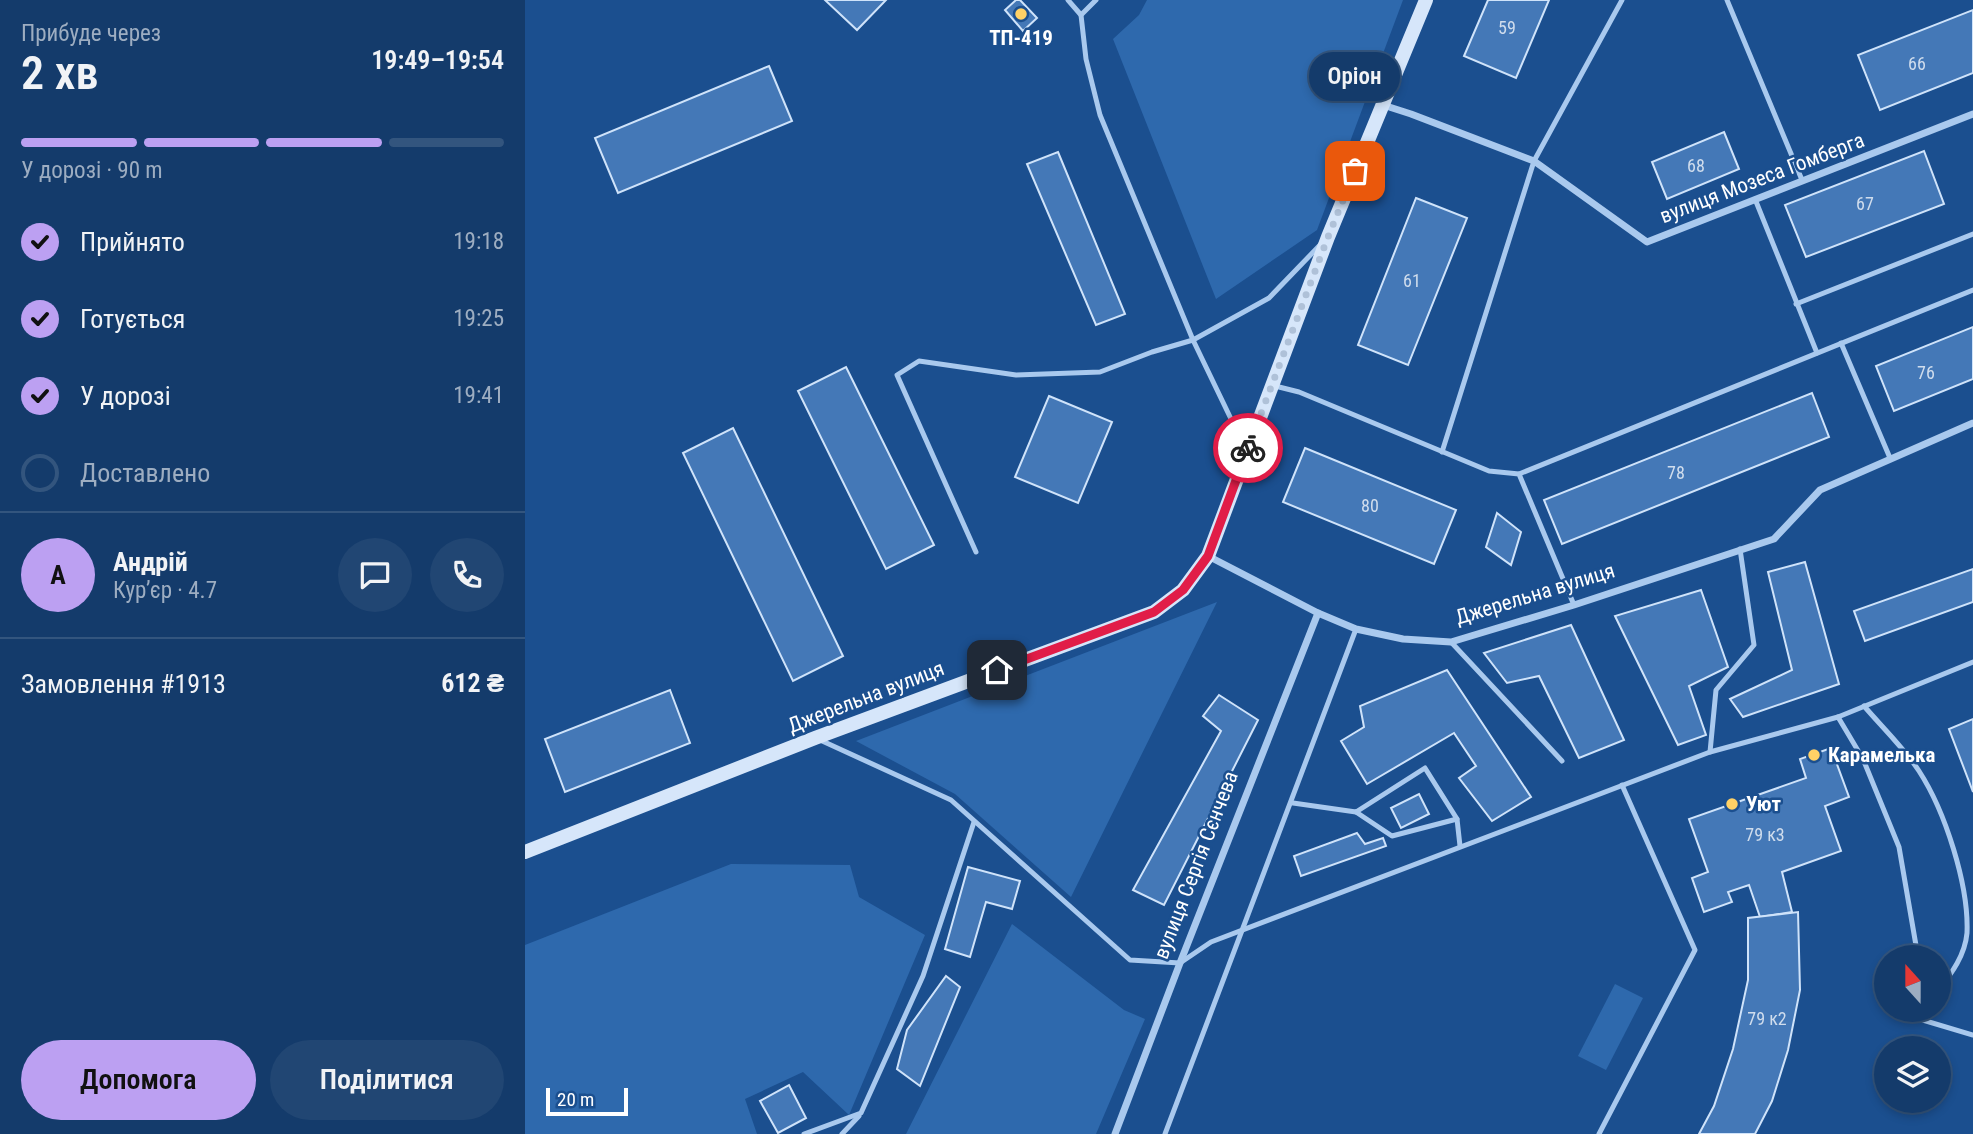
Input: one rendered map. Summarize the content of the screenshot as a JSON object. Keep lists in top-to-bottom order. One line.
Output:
{"streets":{"street":["вулиця Мозеса Гомберга","Джерельна вулиця","вулиця Сергія Сєнчева"]},"crossings":[["Джерельна вулиця","вулиця Сергія Сєнчева"]],"places":["ТП-419","Оріон","Карамелька","Уют"],"house_numbers":["59","66","68","67","61","76","78","80","79 к3","79 к2"],"scale_bar":"20 m","north":"top","page":{"heading":["2 хв","Прибуде через","19:49–19:54"],"panel":["Андрій","Кур’єр · 4.7","Замовлення #1913","612 ₴"],"bubble":"Оріон","bar":"У дорозі · 90 m","list":[["Прийнято","19:18"],["Готується","19:25"],["У дорозі","19:41"],"Доставлено"],"round":"А","buttons":["Допомога","Поділитися"],"scale":"20 m"}}
